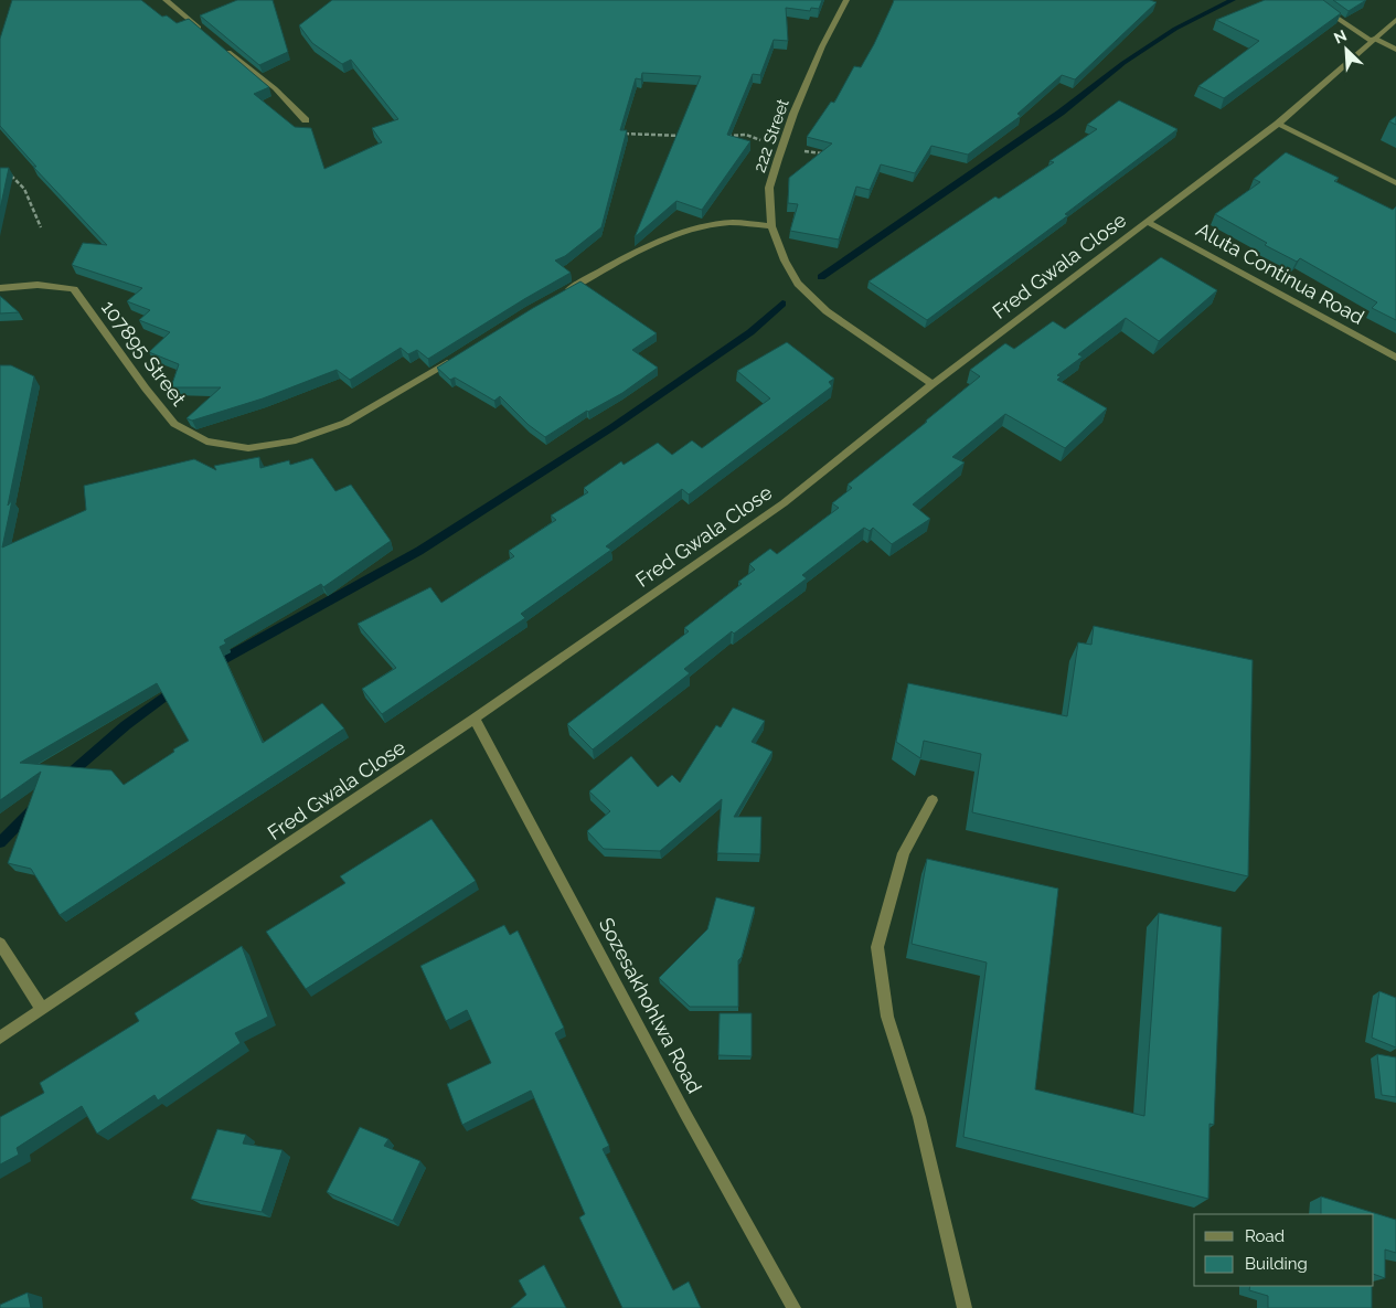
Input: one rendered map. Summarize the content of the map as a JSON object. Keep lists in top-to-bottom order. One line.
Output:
{"streets":{"street":["222 Street","Fred Gwala Close","Aluta Continua Road","107895 Street","Sozesakhohlwa Road"]},"crossings":[["222 Street","Fred Gwala Close"],["Fred Gwala Close","Aluta Continua Road"],["Fred Gwala Close","Sozesakhohlwa Road"]],"legend":["Road","Building"],"north":"top left"}
